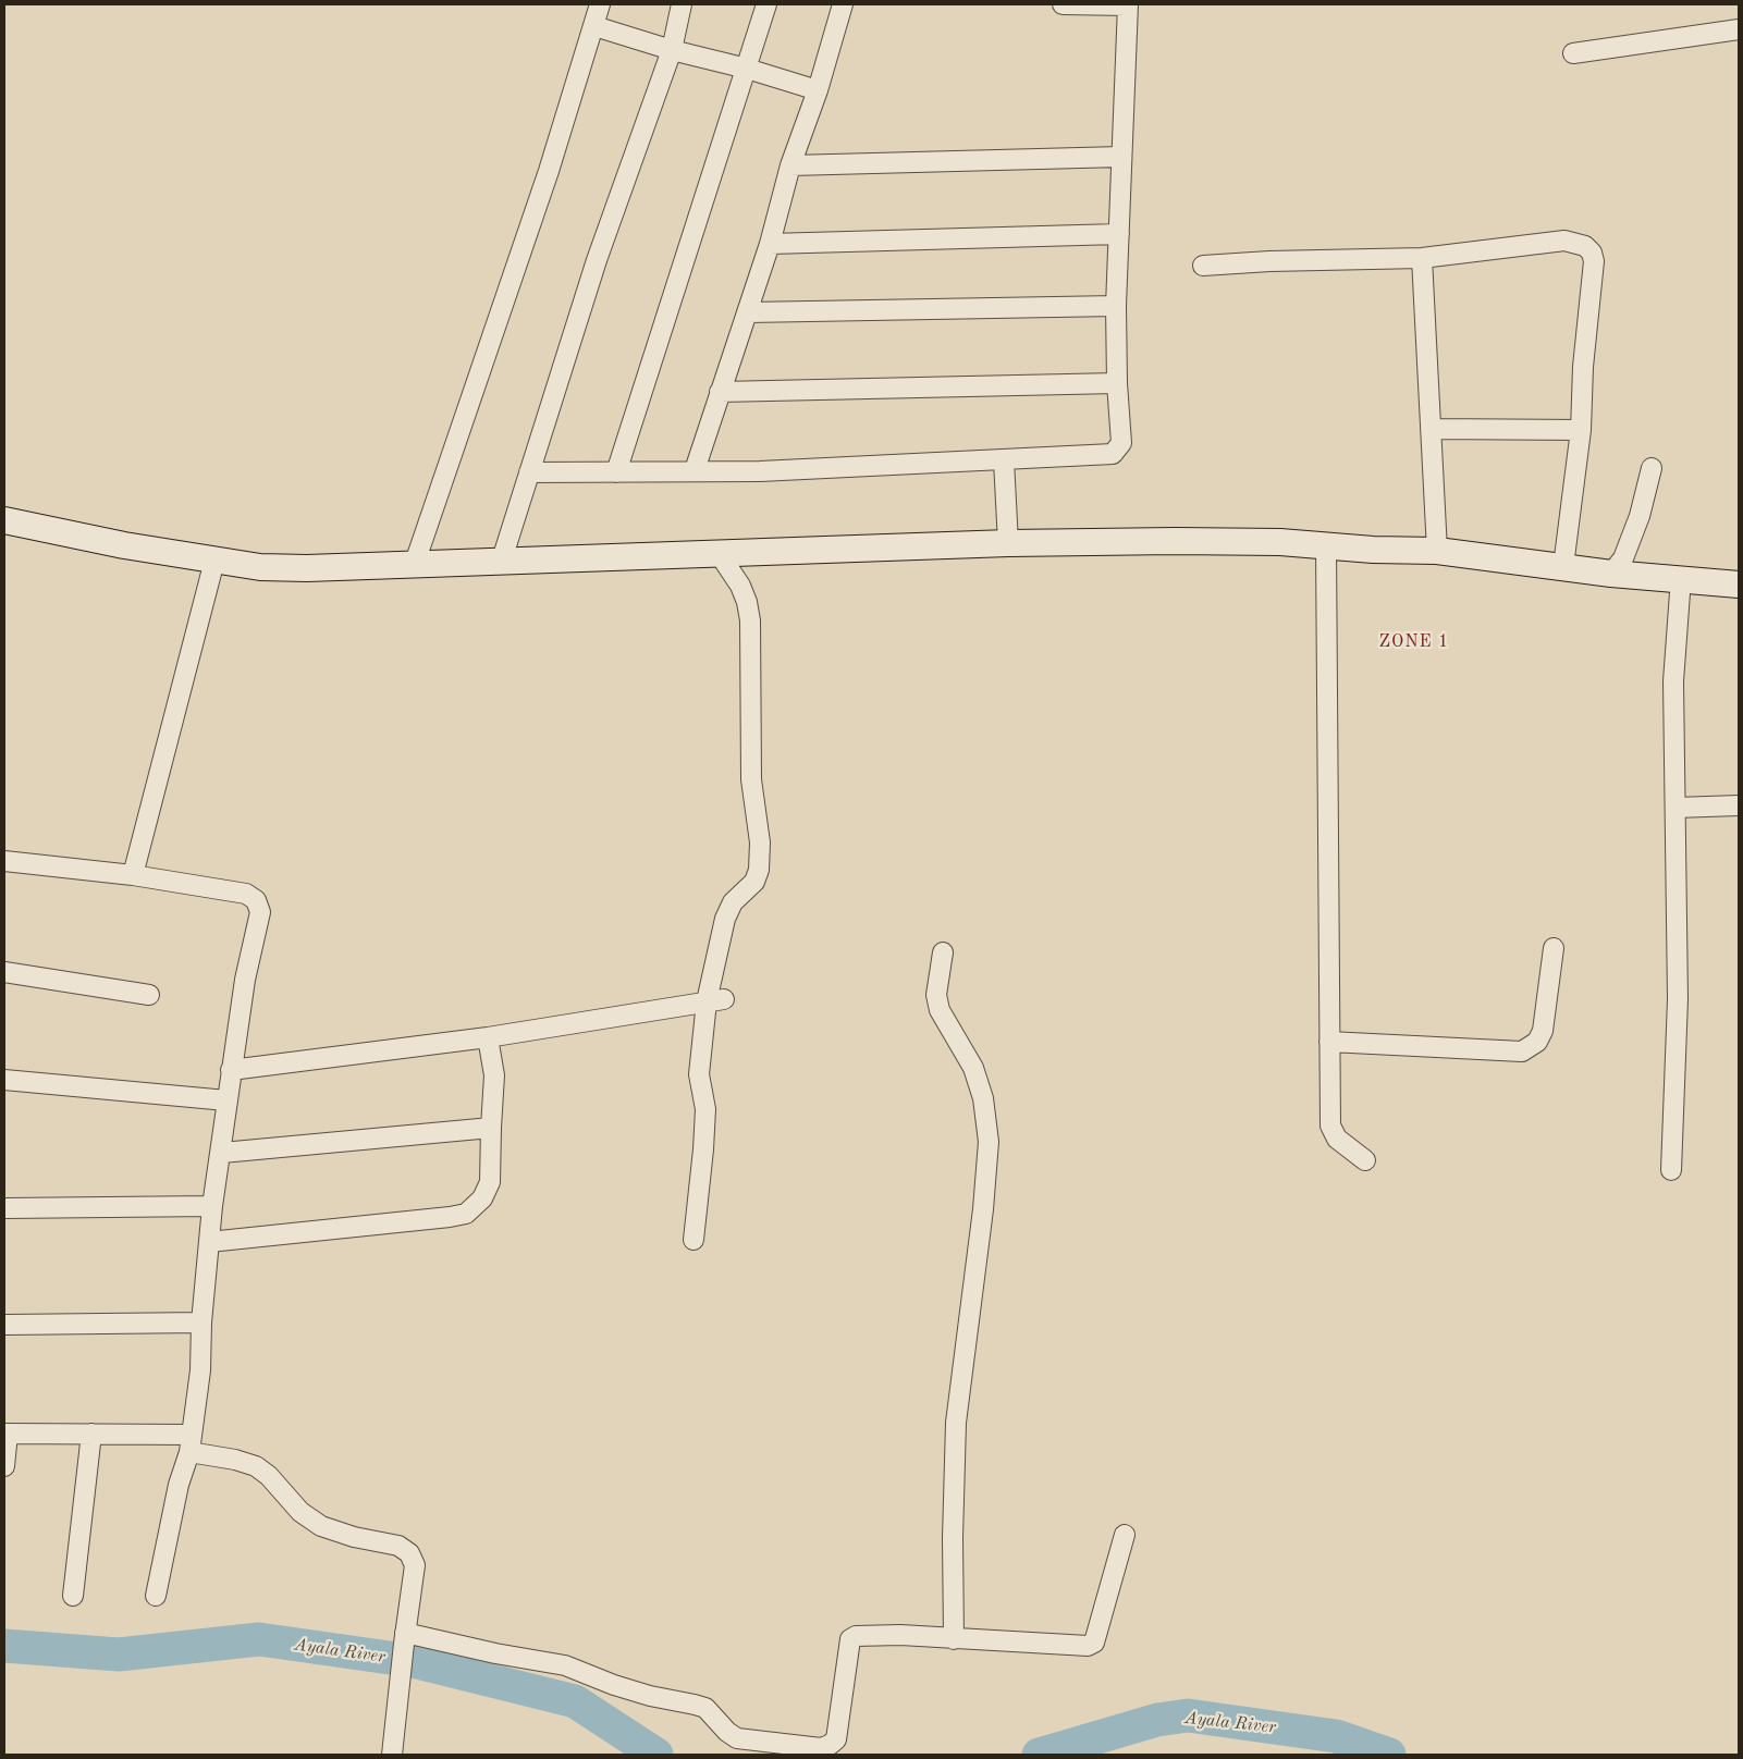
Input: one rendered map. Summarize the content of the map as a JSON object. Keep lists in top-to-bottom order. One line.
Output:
{"districts":["ZONE 1"],"water":["Ayala River"]}
